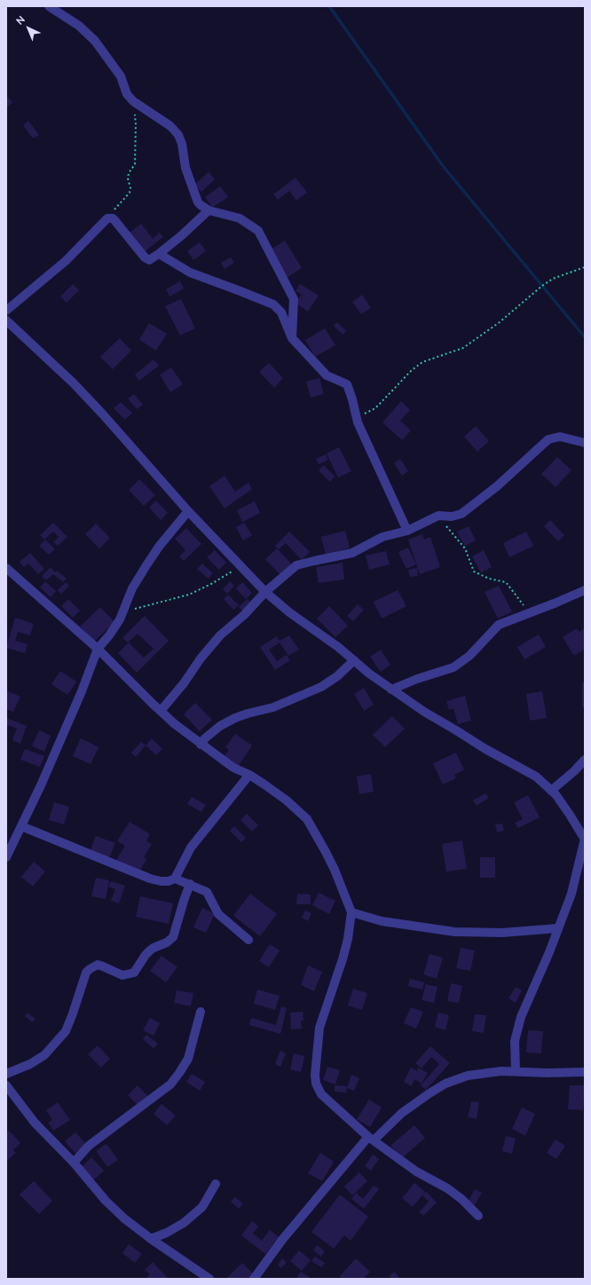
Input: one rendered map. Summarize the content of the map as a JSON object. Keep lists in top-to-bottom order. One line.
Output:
{"north":"top left"}
